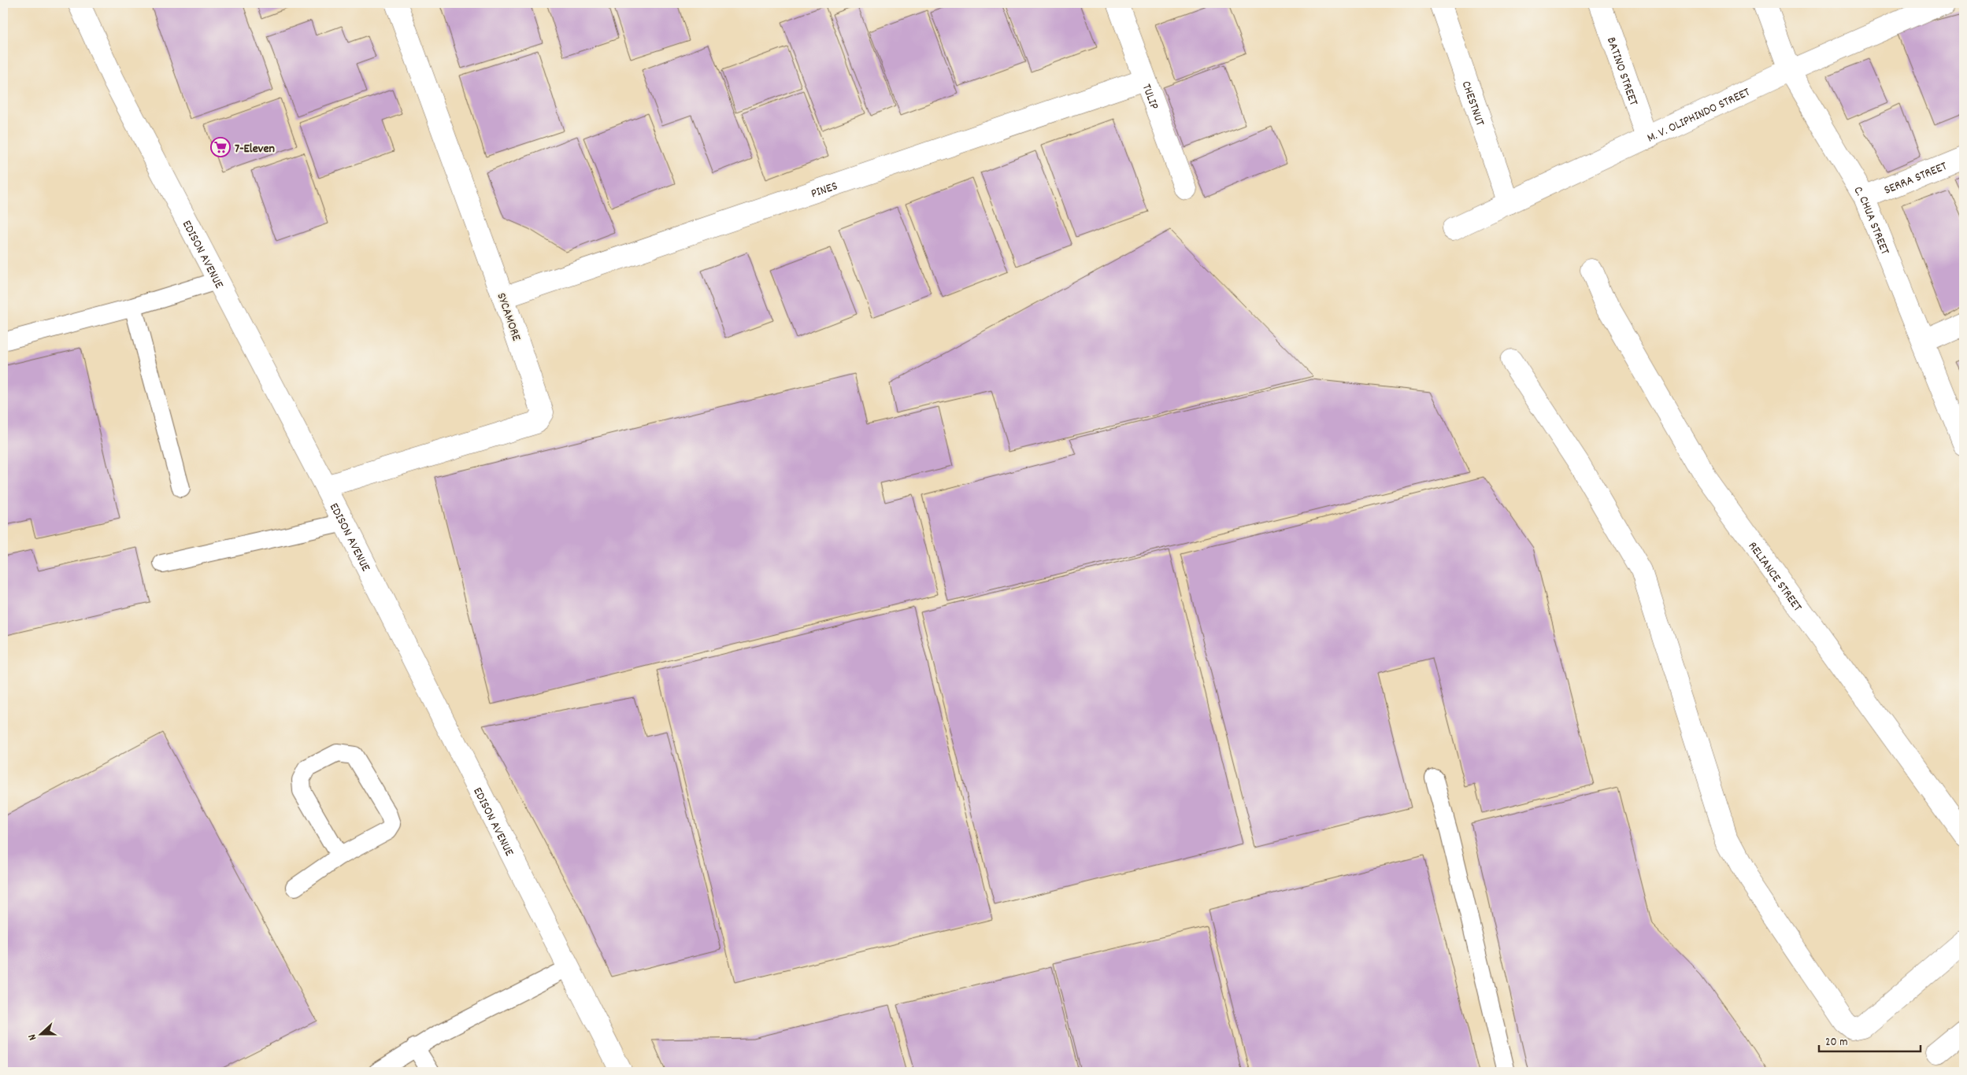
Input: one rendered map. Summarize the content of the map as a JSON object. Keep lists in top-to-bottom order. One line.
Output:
{"streets":{"street":["BATINO STREET","TULIP","CHESTNUT","M. V. OLIPHINDO STREET","SERRA STREET","PINES","C. CHUA STREET","EDISON AVENUE","SYCAMORE","RELIANCE STREET"]},"crossings":[["BATINO STREET","M. V. OLIPHINDO STREET"],["TULIP","PINES"],["CHESTNUT","M. V. OLIPHINDO STREET"],["M. V. OLIPHINDO STREET","C. CHUA STREET"],["SERRA STREET","C. CHUA STREET"],["PINES","SYCAMORE"],["EDISON AVENUE","SYCAMORE"]],"places":{"supermarket":["7-Eleven"]},"scale_bar":"20 m","north":"left"}
